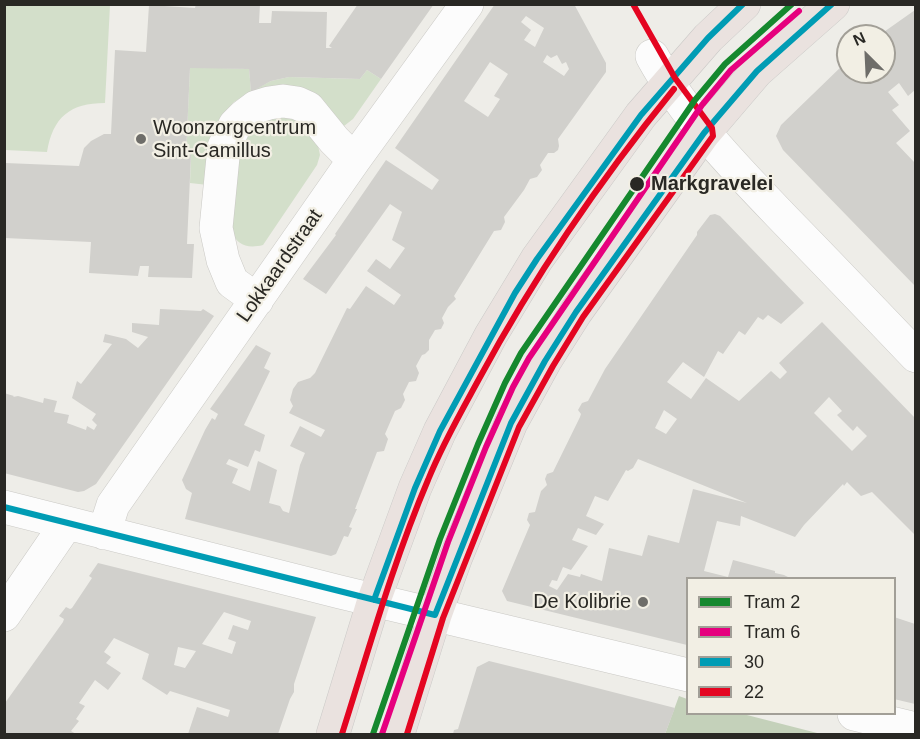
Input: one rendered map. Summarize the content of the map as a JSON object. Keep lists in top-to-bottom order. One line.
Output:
{"streets":{"street":["Lokkaardstraat"]},"places":["Woonzorgcentrum Sint-Camillus","Markgravelei","De Kolibrie"],"lines":["tram line 2","transit line 30","transit line 22","tram line 6"],"legend":["Tram 2","Tram 6","30","22"],"north":"top left"}
